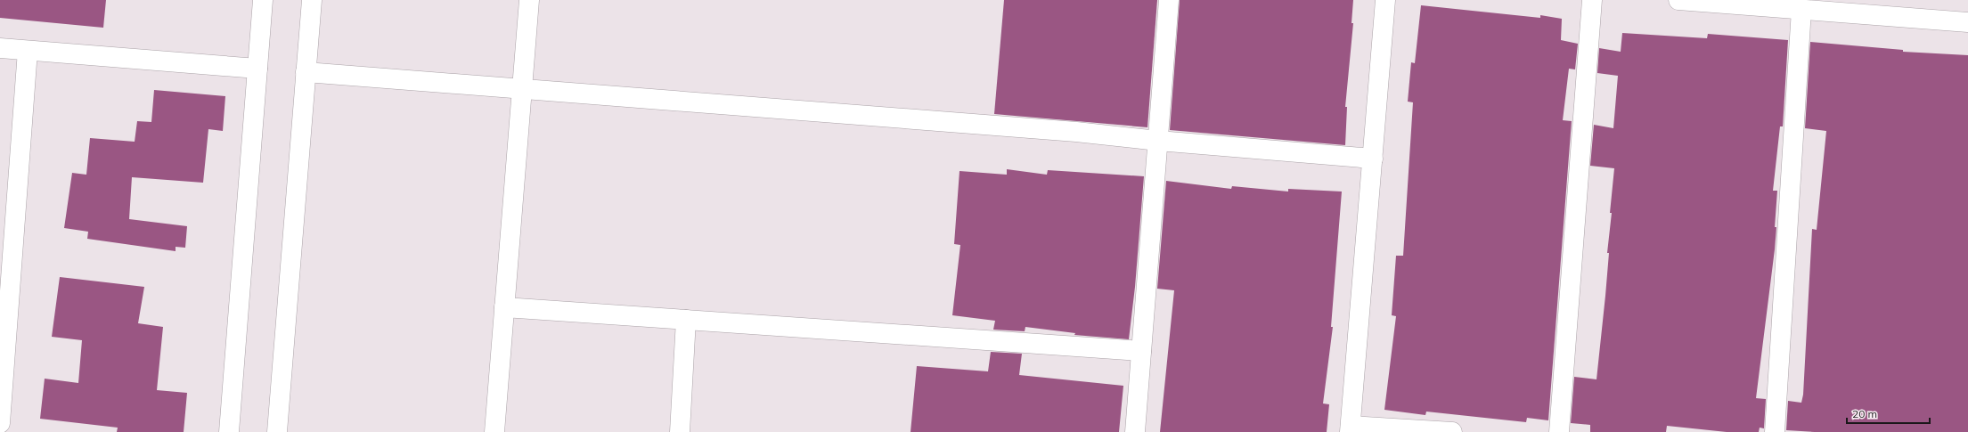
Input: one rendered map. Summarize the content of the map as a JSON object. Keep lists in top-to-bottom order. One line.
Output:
{"scale_bar":"20 m"}
